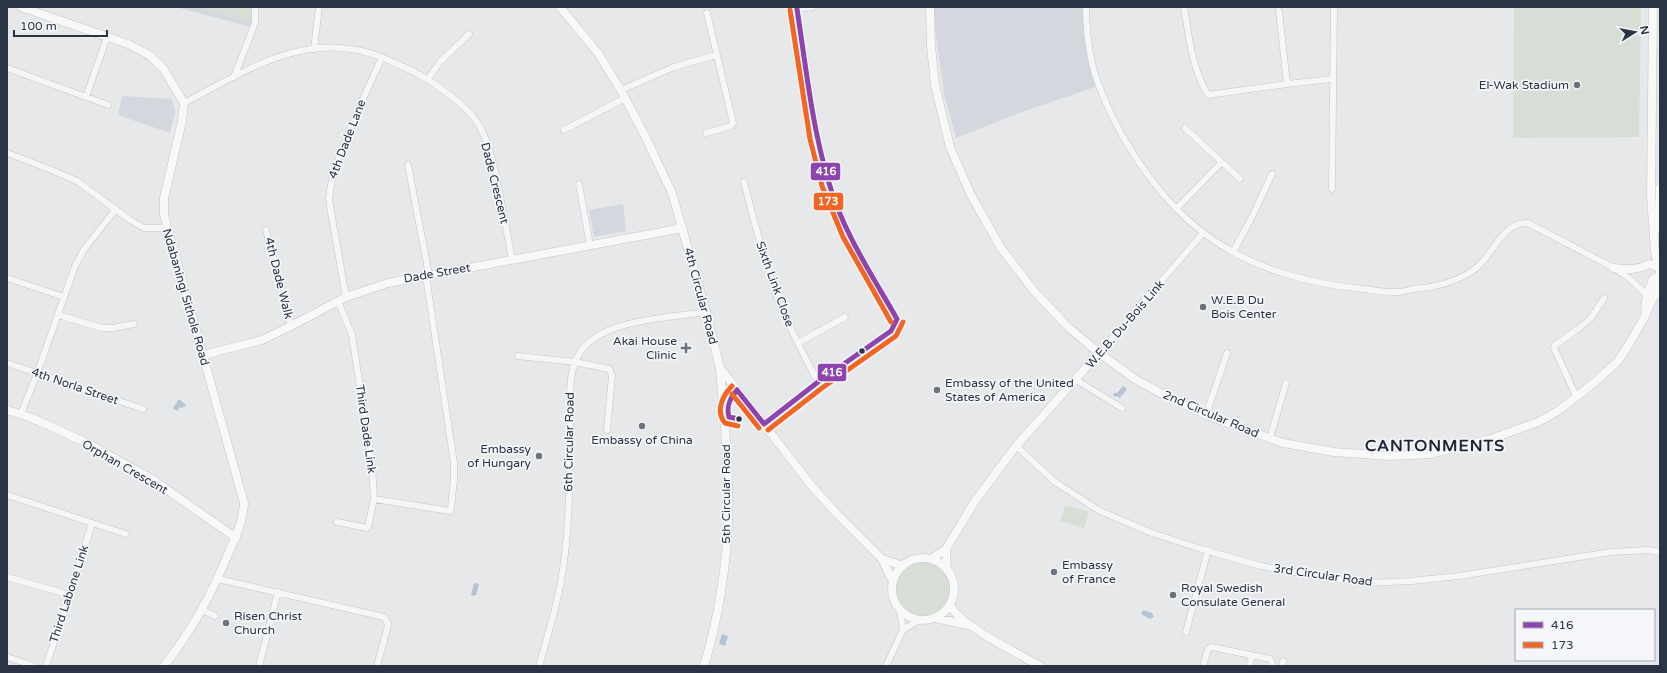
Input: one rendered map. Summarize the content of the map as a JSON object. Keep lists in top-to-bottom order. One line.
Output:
{"streets":{"street":["4th Dade Lane","Dade Crescent","Dade Street","4th Dade Walk","Sixth Link Close","4th Circular Road","Ndabaningi Sithole Road","W.E.B. Du-Bois Link","4th Norla Street","2nd Circular Road","Third Dade Link","6th Circular Road","Orphan Crescent","5th Circular Road","3rd Circular Road","Third Labone Link"]},"crossings":[["4th Dade Lane","Dade Crescent"],["4th Dade Lane","Dade Street"],["Dade Crescent","Dade Street"],["Dade Crescent","Ndabaningi Sithole Road"],["Dade Street","4th Dade Walk"],["Dade Street","4th Circular Road"],["Dade Street","Ndabaningi Sithole Road"],["Dade Street","Third Dade Link"],["4th Circular Road","W.E.B. Du-Bois Link"],["4th Circular Road","6th Circular Road"],["4th Circular Road","5th Circular Road"],["Ndabaningi Sithole Road","Orphan Crescent"],["W.E.B. Du-Bois Link","2nd Circular Road"],["W.E.B. Du-Bois Link","3rd Circular Road"]],"districts":["CANTONMENTS"],"places":{"other":["El-Wak Stadium","W.E.B Du Bois Center","Embassy of the United States of America","Embassy of China","Embassy of Hungary","Embassy of France","Royal Swedish Consulate General","Risen Christ Church"],"health":["Akai House Clinic"]},"lines":["transit line 416","transit line 173"],"legend":["416","173"],"scale_bar":"100 m","north":"right"}
